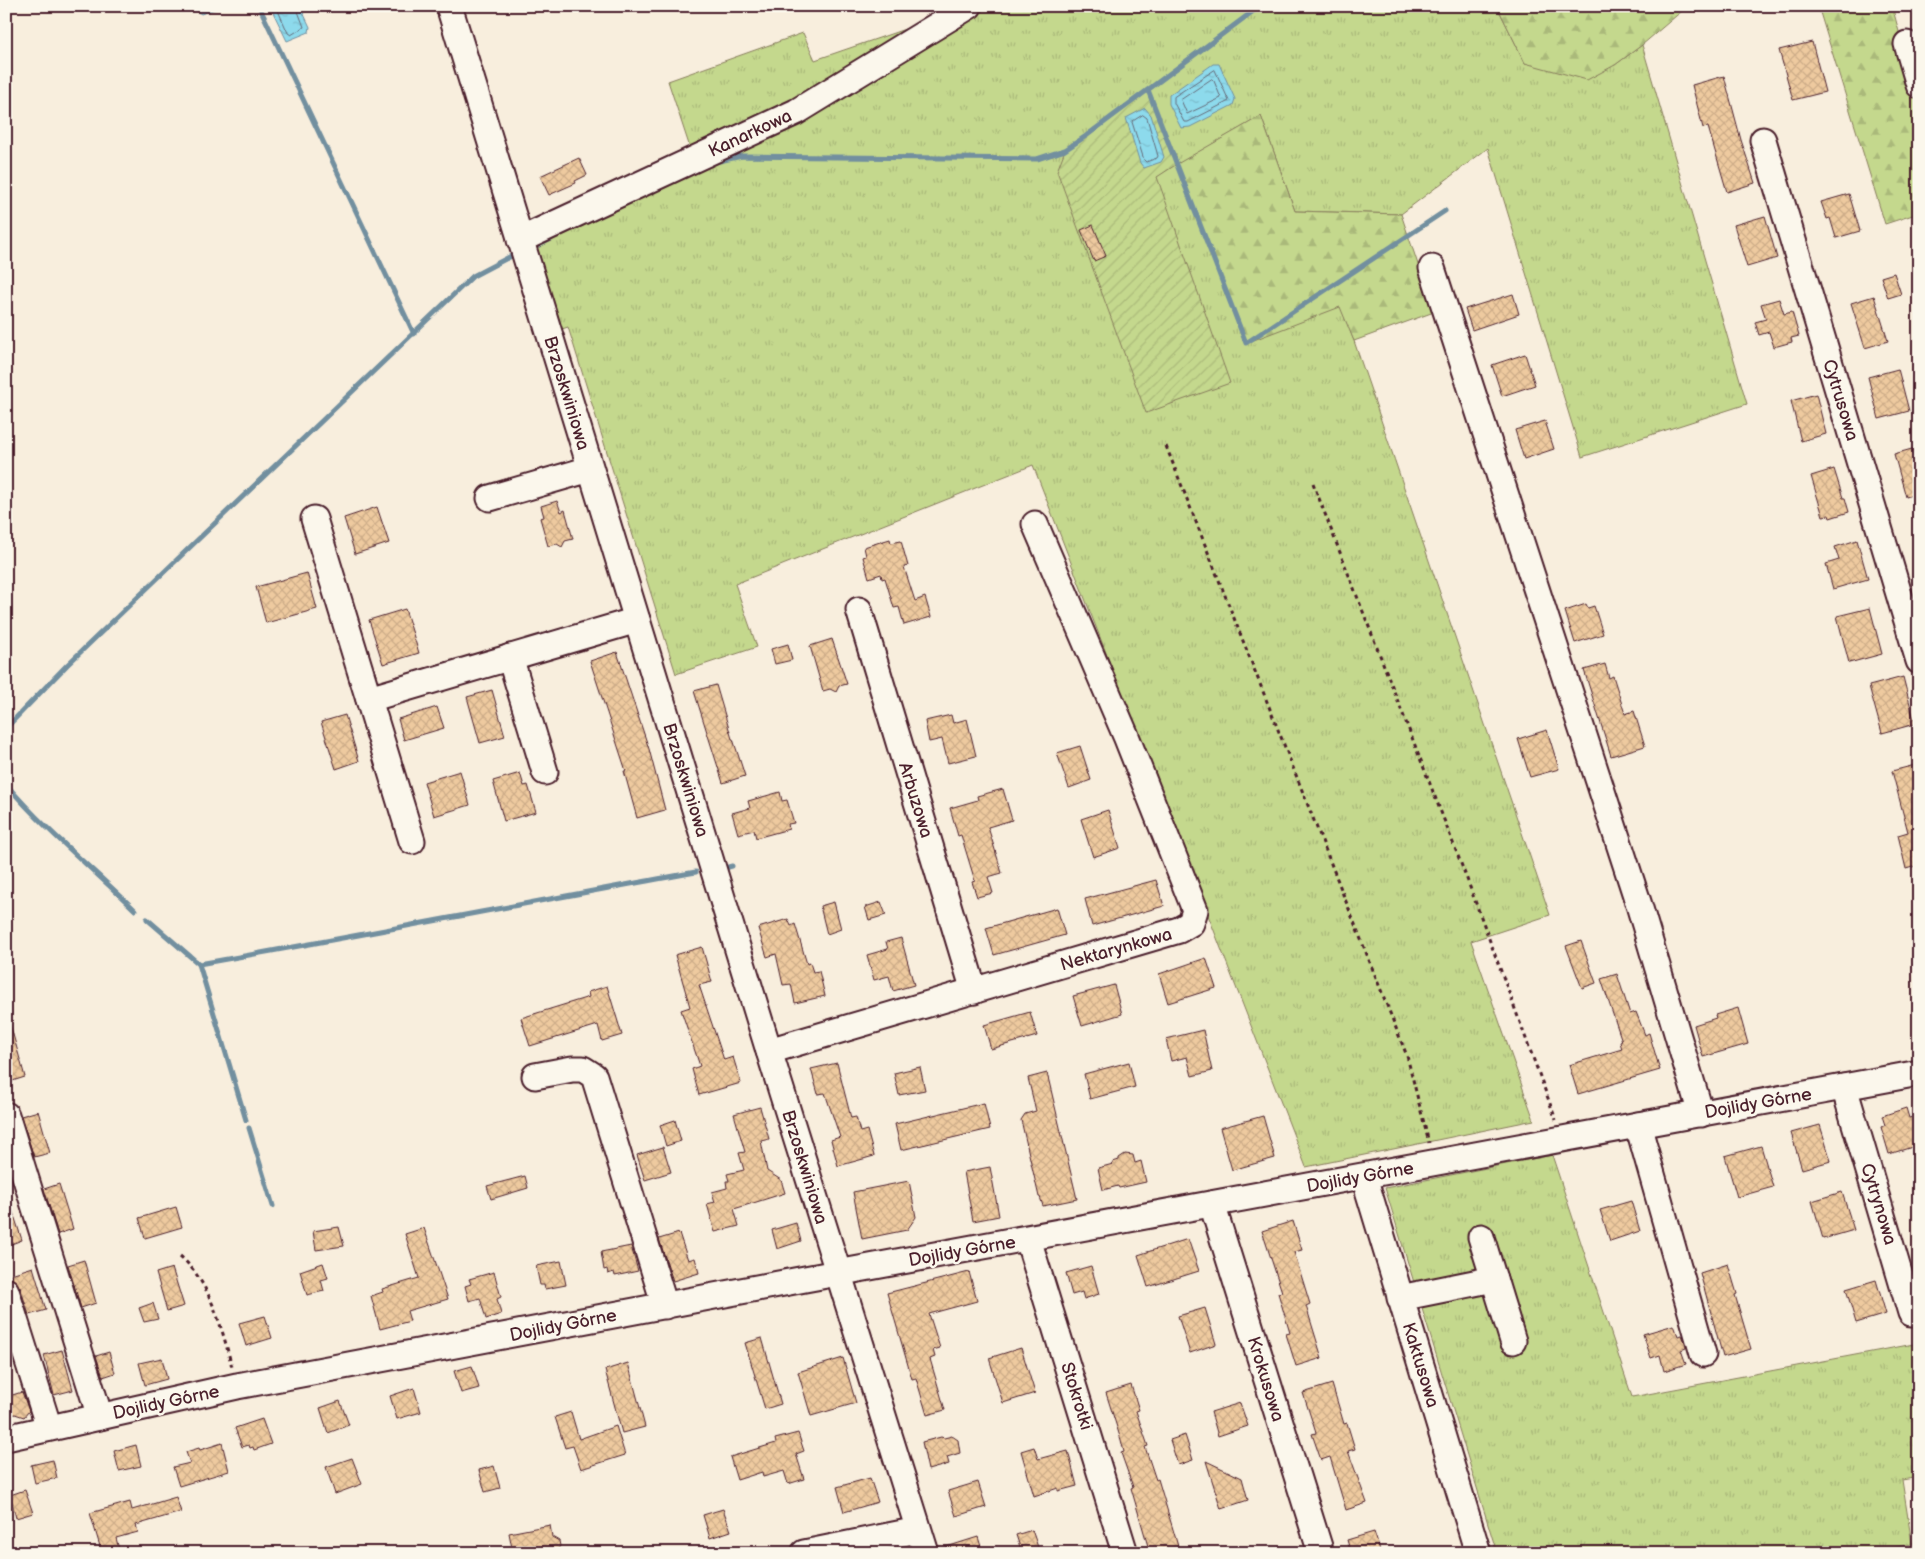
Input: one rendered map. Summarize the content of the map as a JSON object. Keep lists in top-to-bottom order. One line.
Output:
{"streets":{"street":["Kanarkowa","Brzoskwiniowa","Cytrusowa","Arbuzowa","Nektarynkowa","Dojlidy Górne","Cytrynowa","Kaktusowa","Krokusowa","Stokrotki"]},"crossings":[["Kanarkowa","Brzoskwiniowa"],["Brzoskwiniowa","Nektarynkowa"],["Brzoskwiniowa","Dojlidy Górne"],["Arbuzowa","Nektarynkowa"],["Dojlidy Górne","Cytrynowa"],["Dojlidy Górne","Kaktusowa"],["Dojlidy Górne","Krokusowa"],["Dojlidy Górne","Stokrotki"]]}
